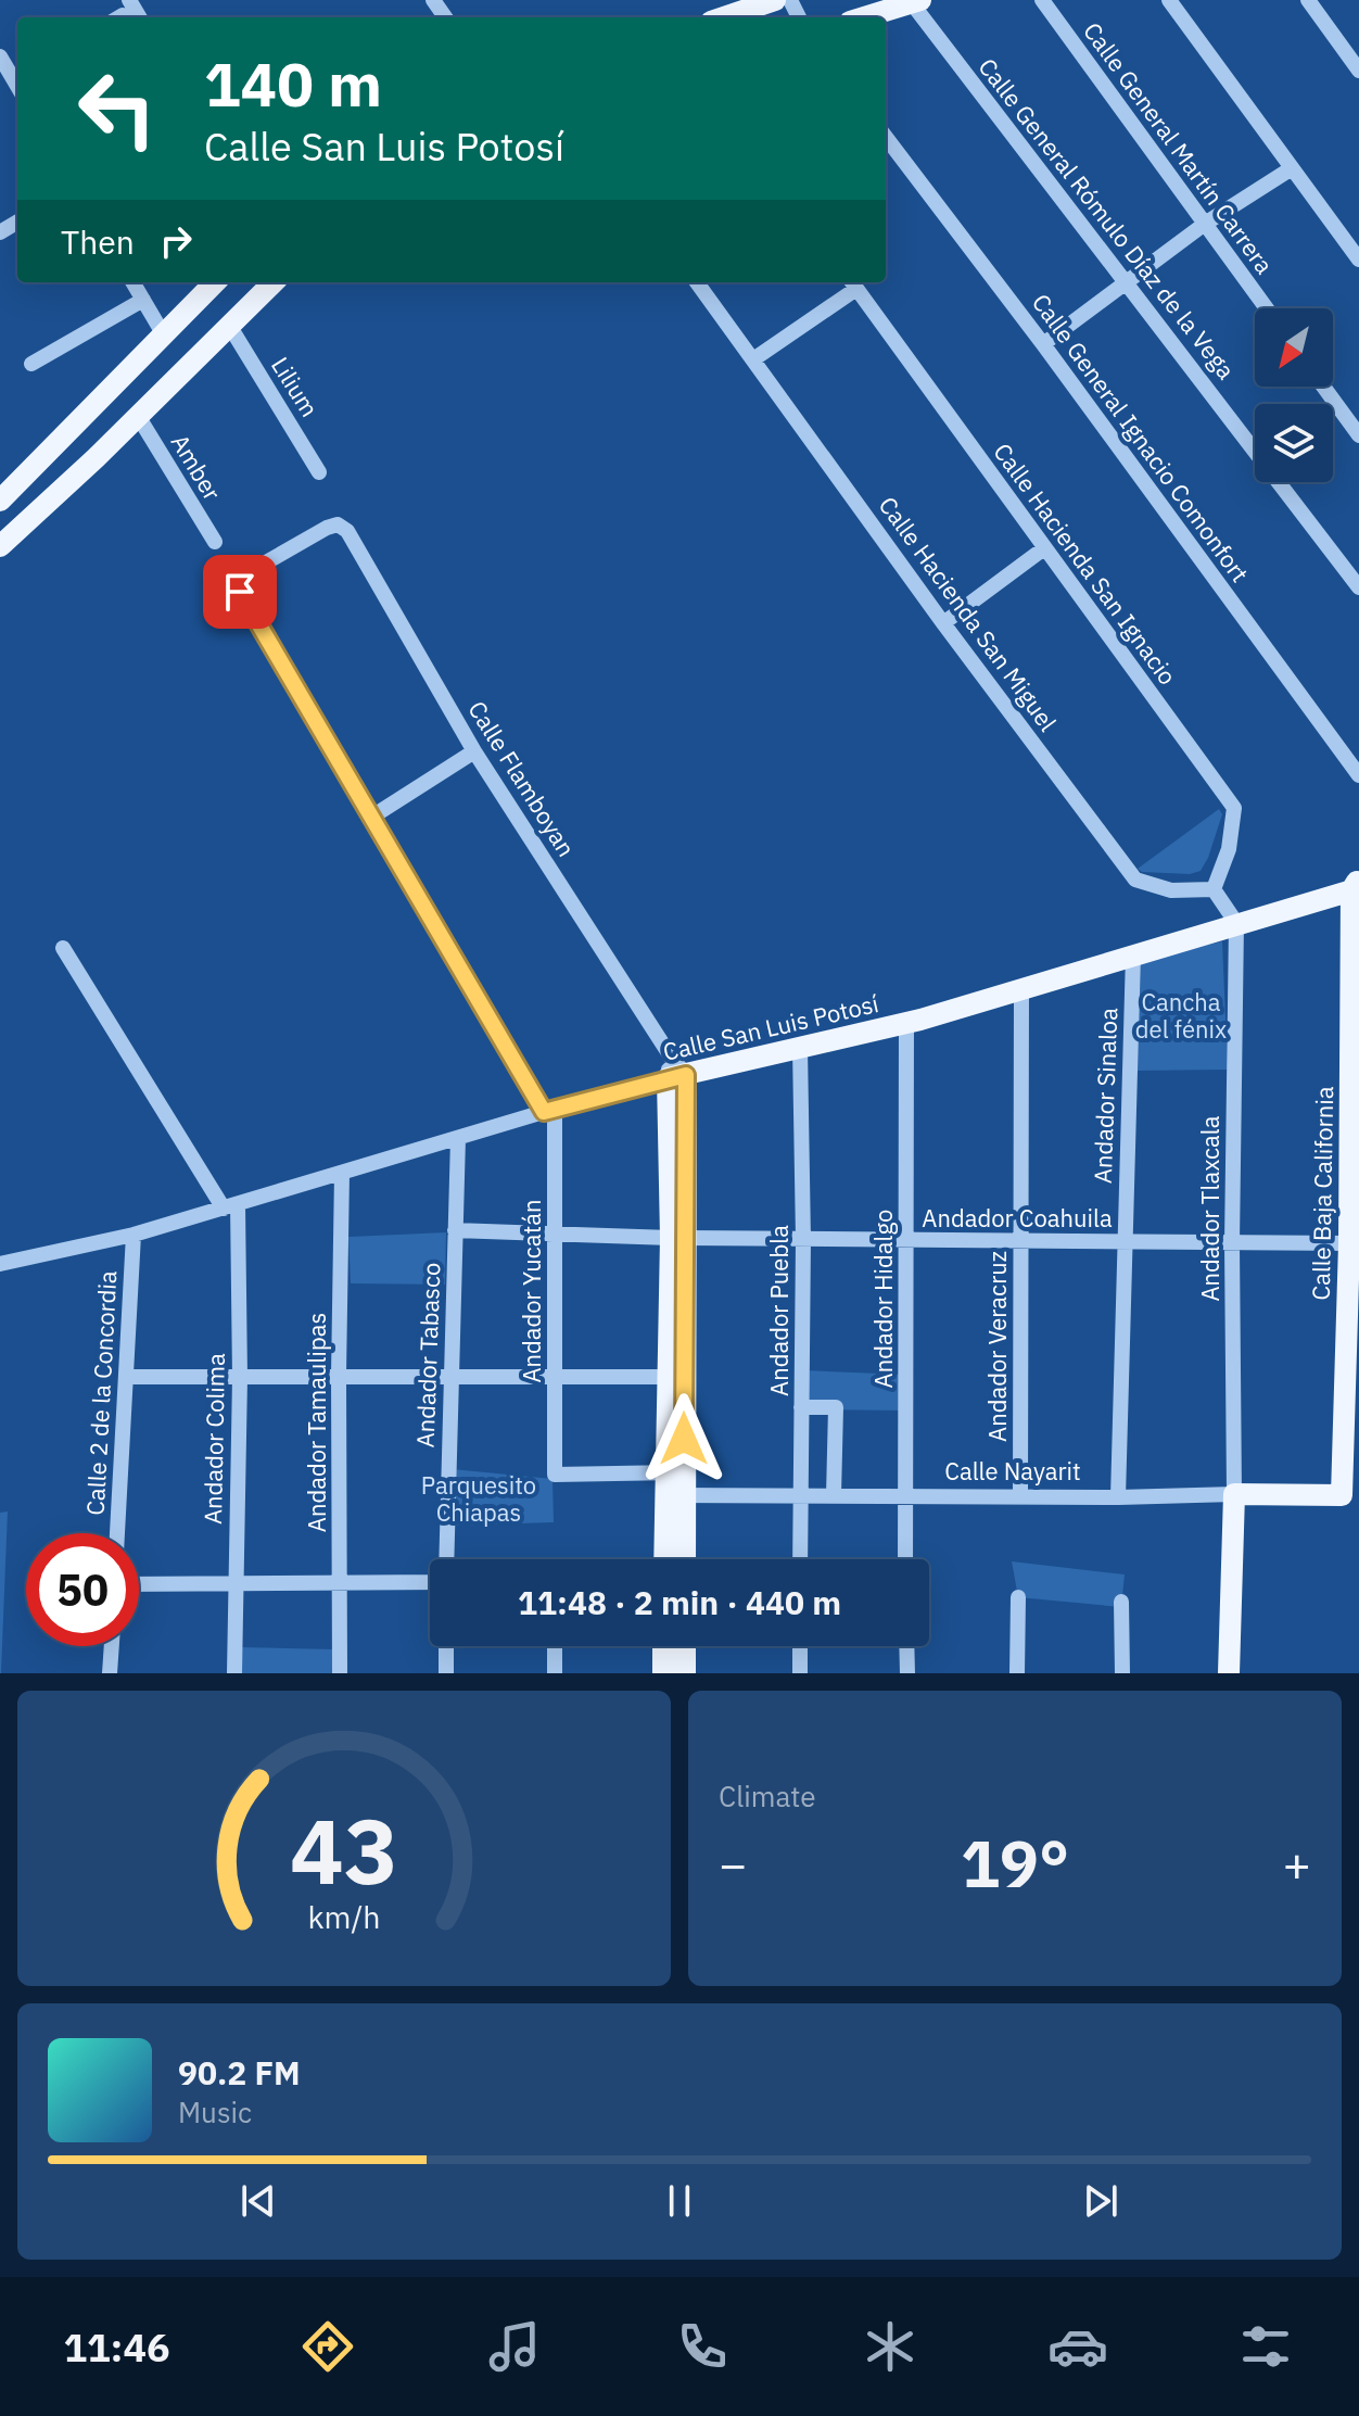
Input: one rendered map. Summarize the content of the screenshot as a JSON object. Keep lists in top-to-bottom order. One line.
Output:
{"streets":{"main road":["Calle San Luis Potosí","Calle Baja California","Calle Nayarit"],"street":["Calle General Martín Carrera","Calle General Rómulo Díaz de la Vega","Lilium","Calle General Ignacio Comonfort","Amber","Calle Hacienda San Ignacio","Calle Hacienda San Miguel","Calle Flamboyan","Andador Sinaloa","Andador Tlaxcala","Andador Coahuila","Andador Yucatán","Andador Hidalgo","Andador Puebla","Andador Veracruz","Andador Tabasco","Calle 2 de la Concordia","Andador Tamaulipas","Andador Colima"]},"crossings":[["Calle Hacienda San Ignacio","Calle Hacienda San Miguel"],["Calle Flamboyan","Calle San Luis Potosí"],["Calle San Luis Potosí","Andador Sinaloa"],["Calle San Luis Potosí","Calle Baja California"],["Calle San Luis Potosí","Andador Tlaxcala"],["Calle San Luis Potosí","Andador Yucatán"],["Calle San Luis Potosí","Andador Hidalgo"],["Calle San Luis Potosí","Andador Puebla"],["Calle San Luis Potosí","Andador Veracruz"],["Calle San Luis Potosí","Andador Tabasco"],["Calle San Luis Potosí","Calle 2 de la Concordia"],["Calle San Luis Potosí","Andador Tamaulipas"],["Calle San Luis Potosí","Andador Colima"],["Andador Sinaloa","Andador Coahuila"],["Andador Sinaloa","Calle Nayarit"],["Calle Baja California","Andador Coahuila"],["Calle Baja California","Calle Nayarit"],["Andador Tlaxcala","Andador Coahuila"],["Andador Tlaxcala","Calle Nayarit"],["Andador Coahuila","Andador Yucatán"],["Andador Coahuila","Andador Hidalgo"],["Andador Coahuila","Andador Puebla"],["Andador Coahuila","Andador Veracruz"],["Andador Coahuila","Andador Tabasco"],["Andador Yucatán","Calle Nayarit"],["Andador Hidalgo","Calle Nayarit"],["Andador Puebla","Calle Nayarit"],["Andador Veracruz","Calle Nayarit"]],"parks":["Cancha del fénix","Parquesito Chiapas"],"north":"bottom left","page":{"turn":["140 m","Calle San Luis Potosí"],"then":"Then","limit":"50","trip":"11:48 · 2 min · 440 m","tile":"Climate","heat":["−","19°","+"],"song":["90.2 FM","Music"],"tabs":"11:46","gauge":["43","km/h"]}}
